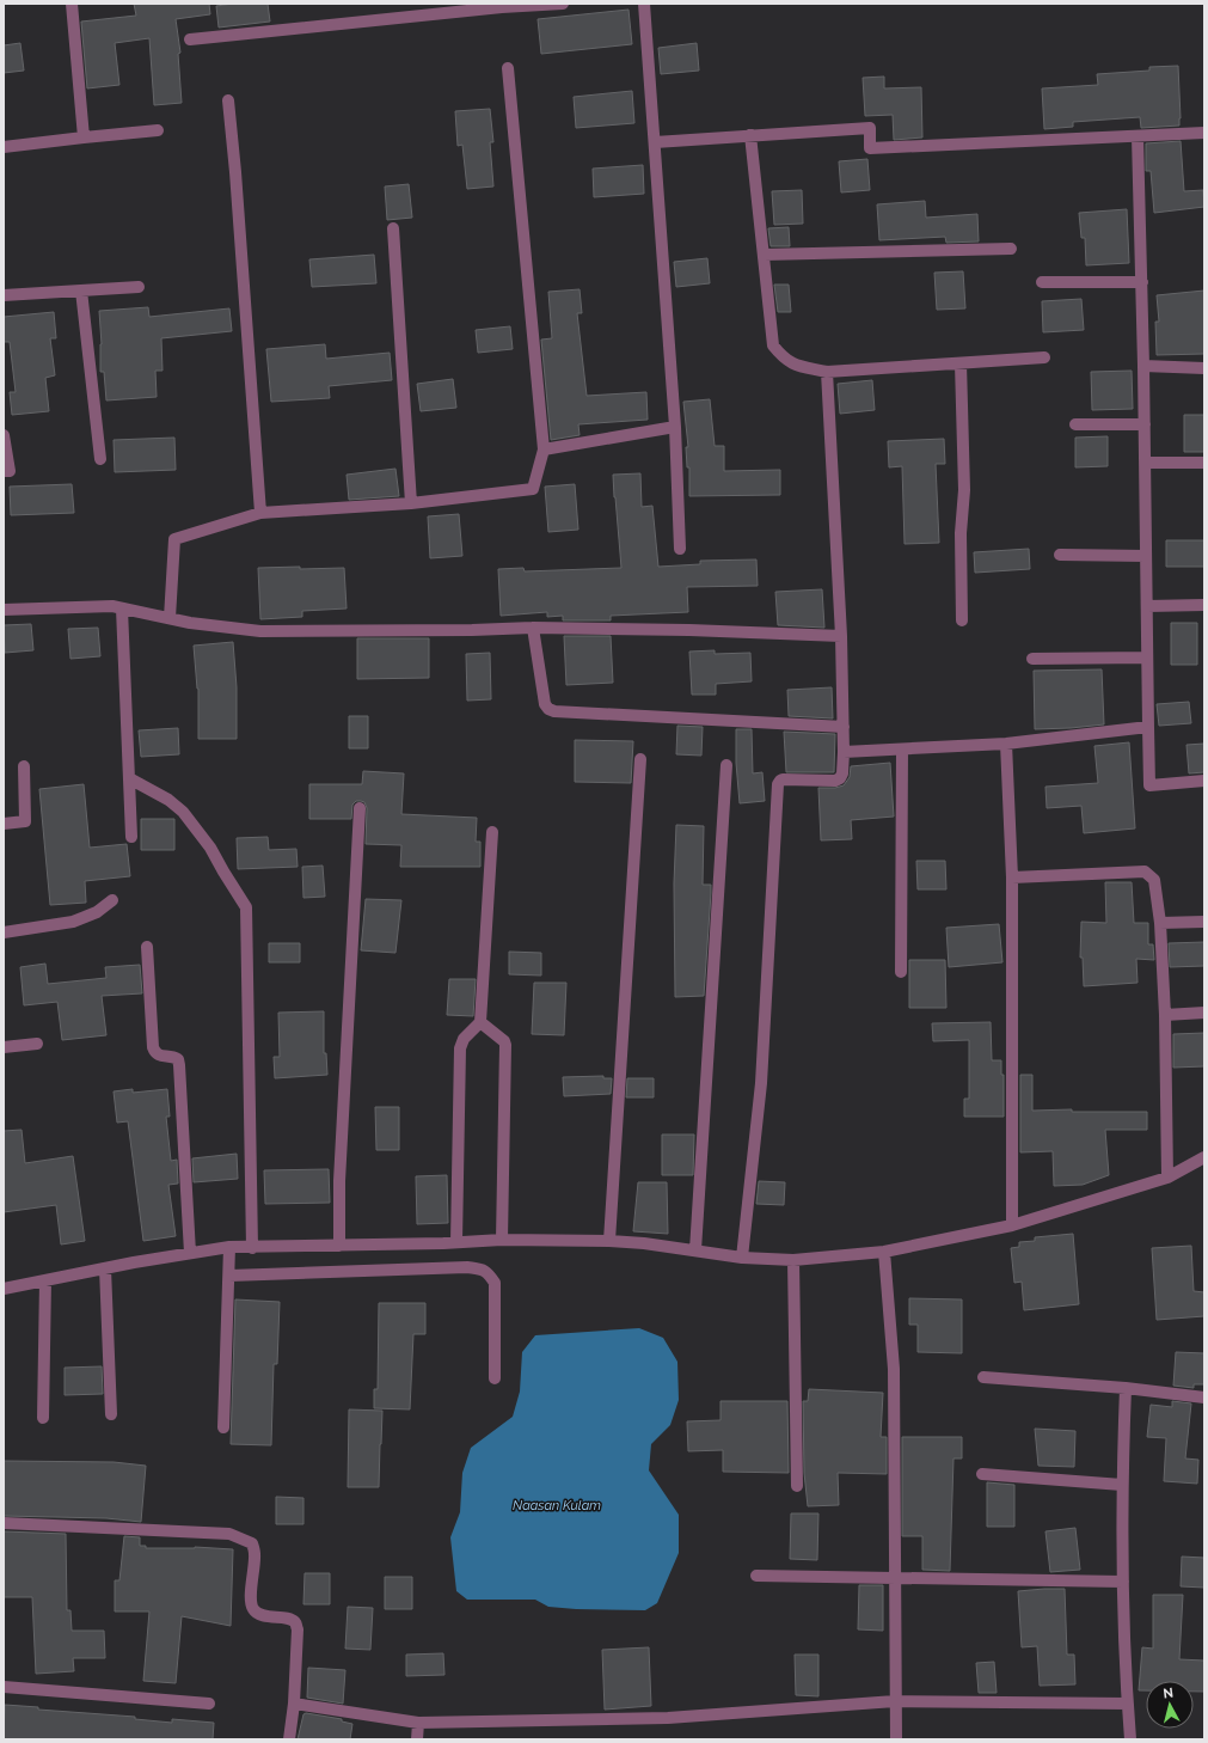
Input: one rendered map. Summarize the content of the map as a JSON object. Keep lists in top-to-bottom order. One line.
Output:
{"water":["Naasan Kulam"],"north":"top"}
